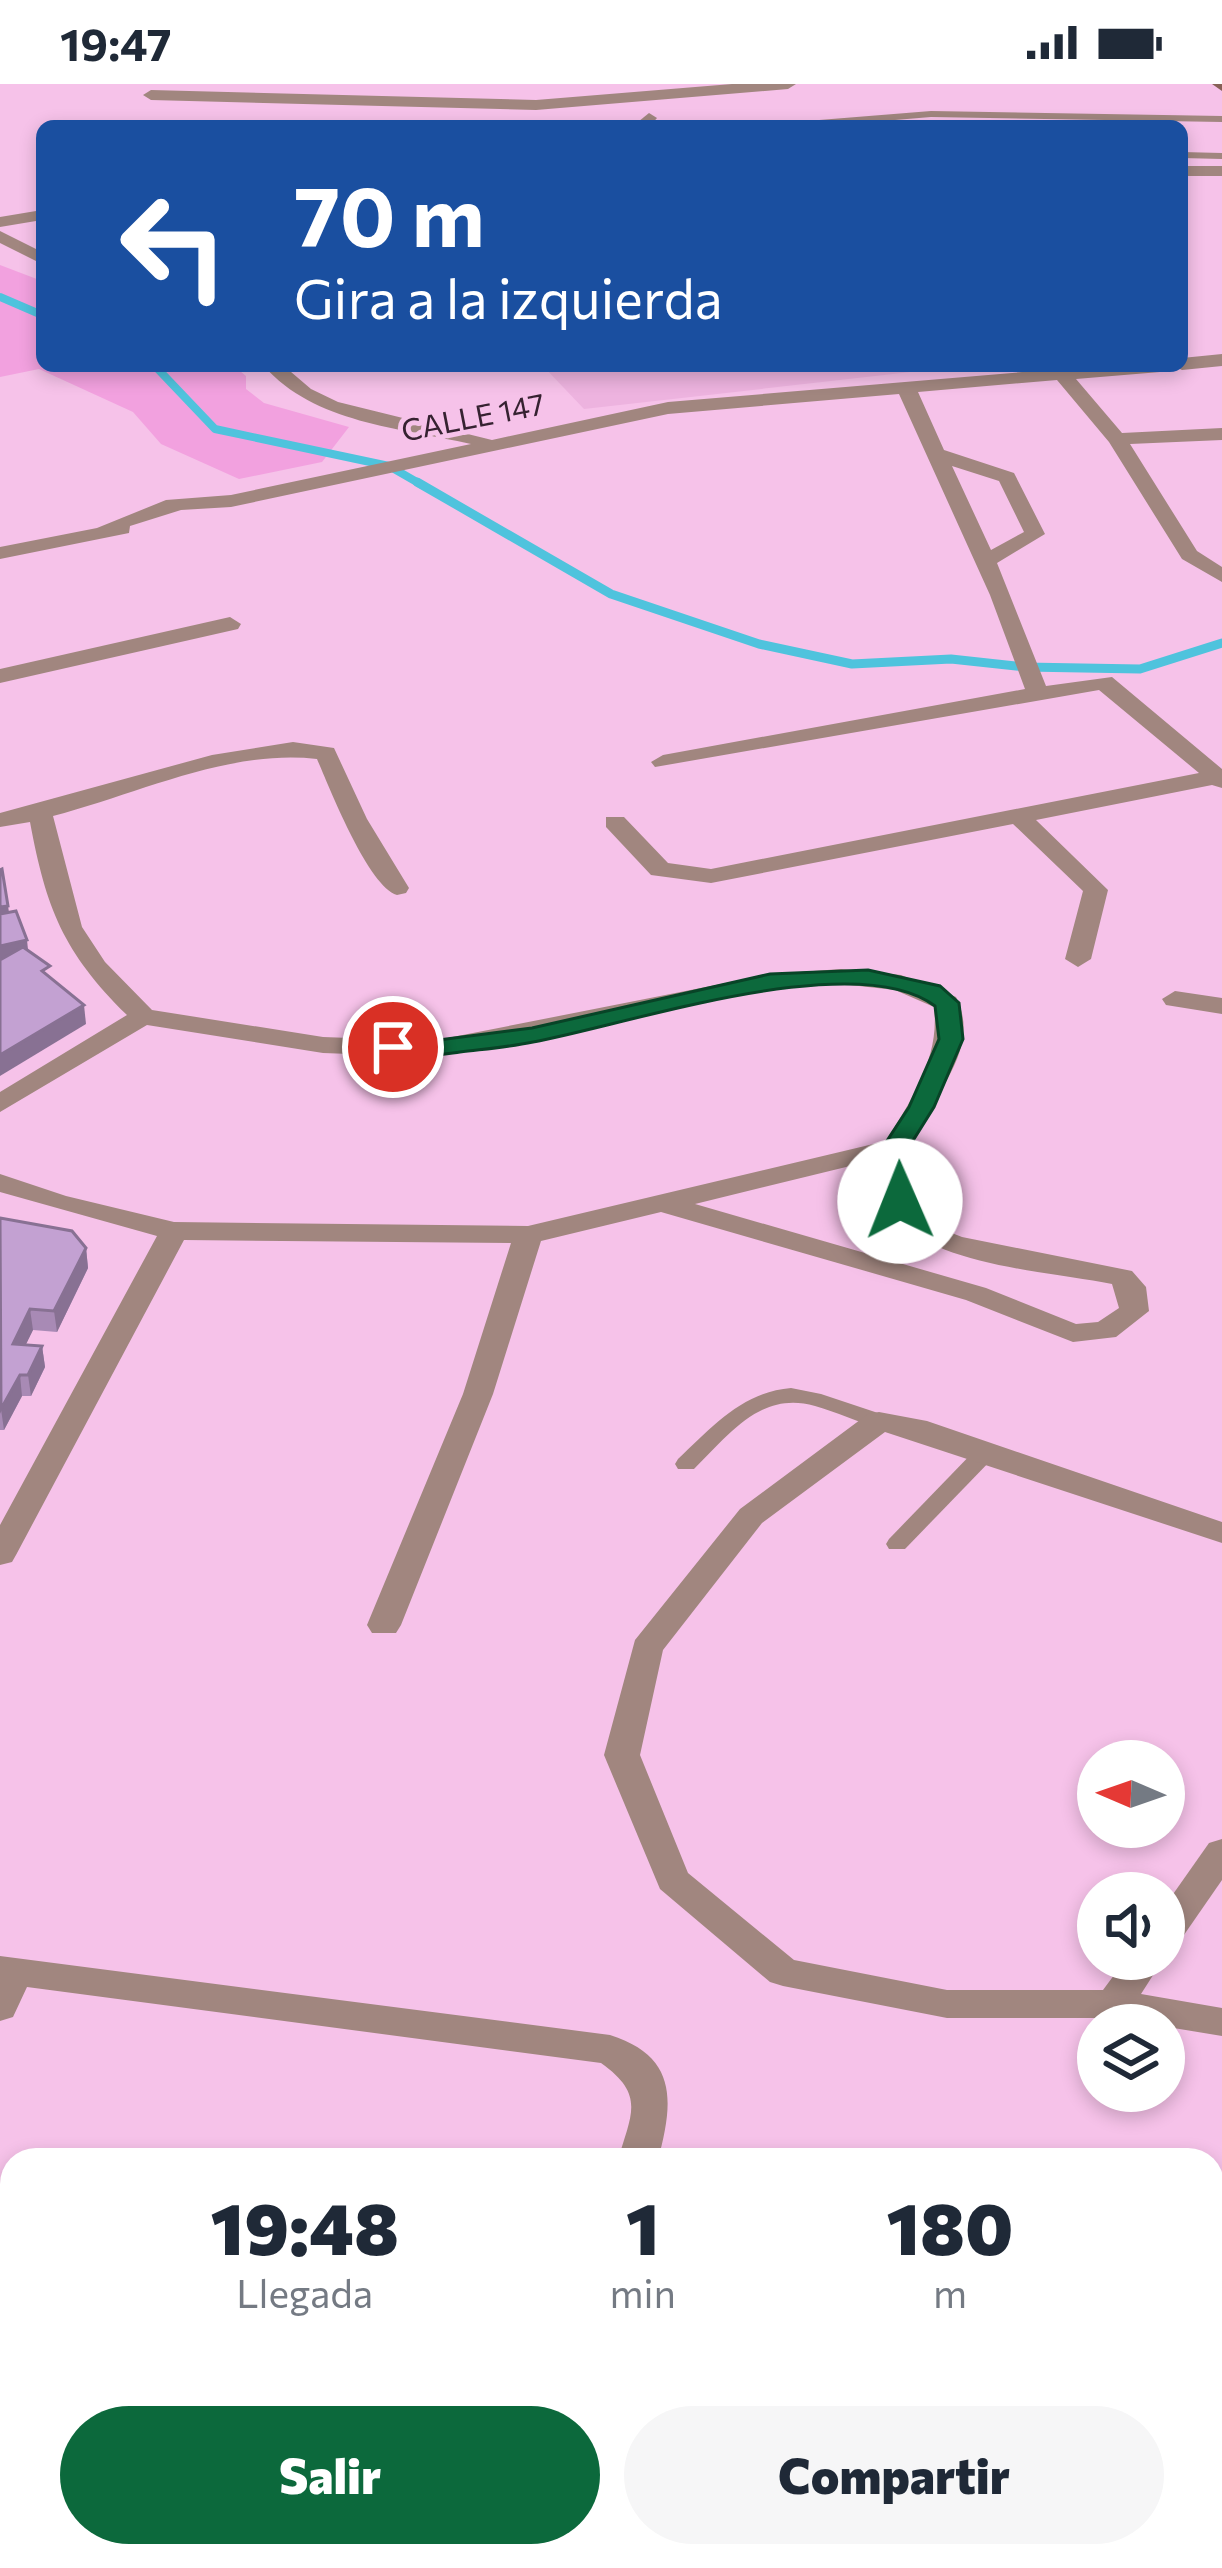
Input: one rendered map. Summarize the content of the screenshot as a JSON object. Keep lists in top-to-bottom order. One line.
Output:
{"streets":{"street":["CALLE 147"]},"north":"left","page":{"status":"19:47","turn":["70 m","Gira a la izquierda"],"eta":["19:48","Llegada","1","min","180","m"],"buttons":["Salir","Compartir"]}}
